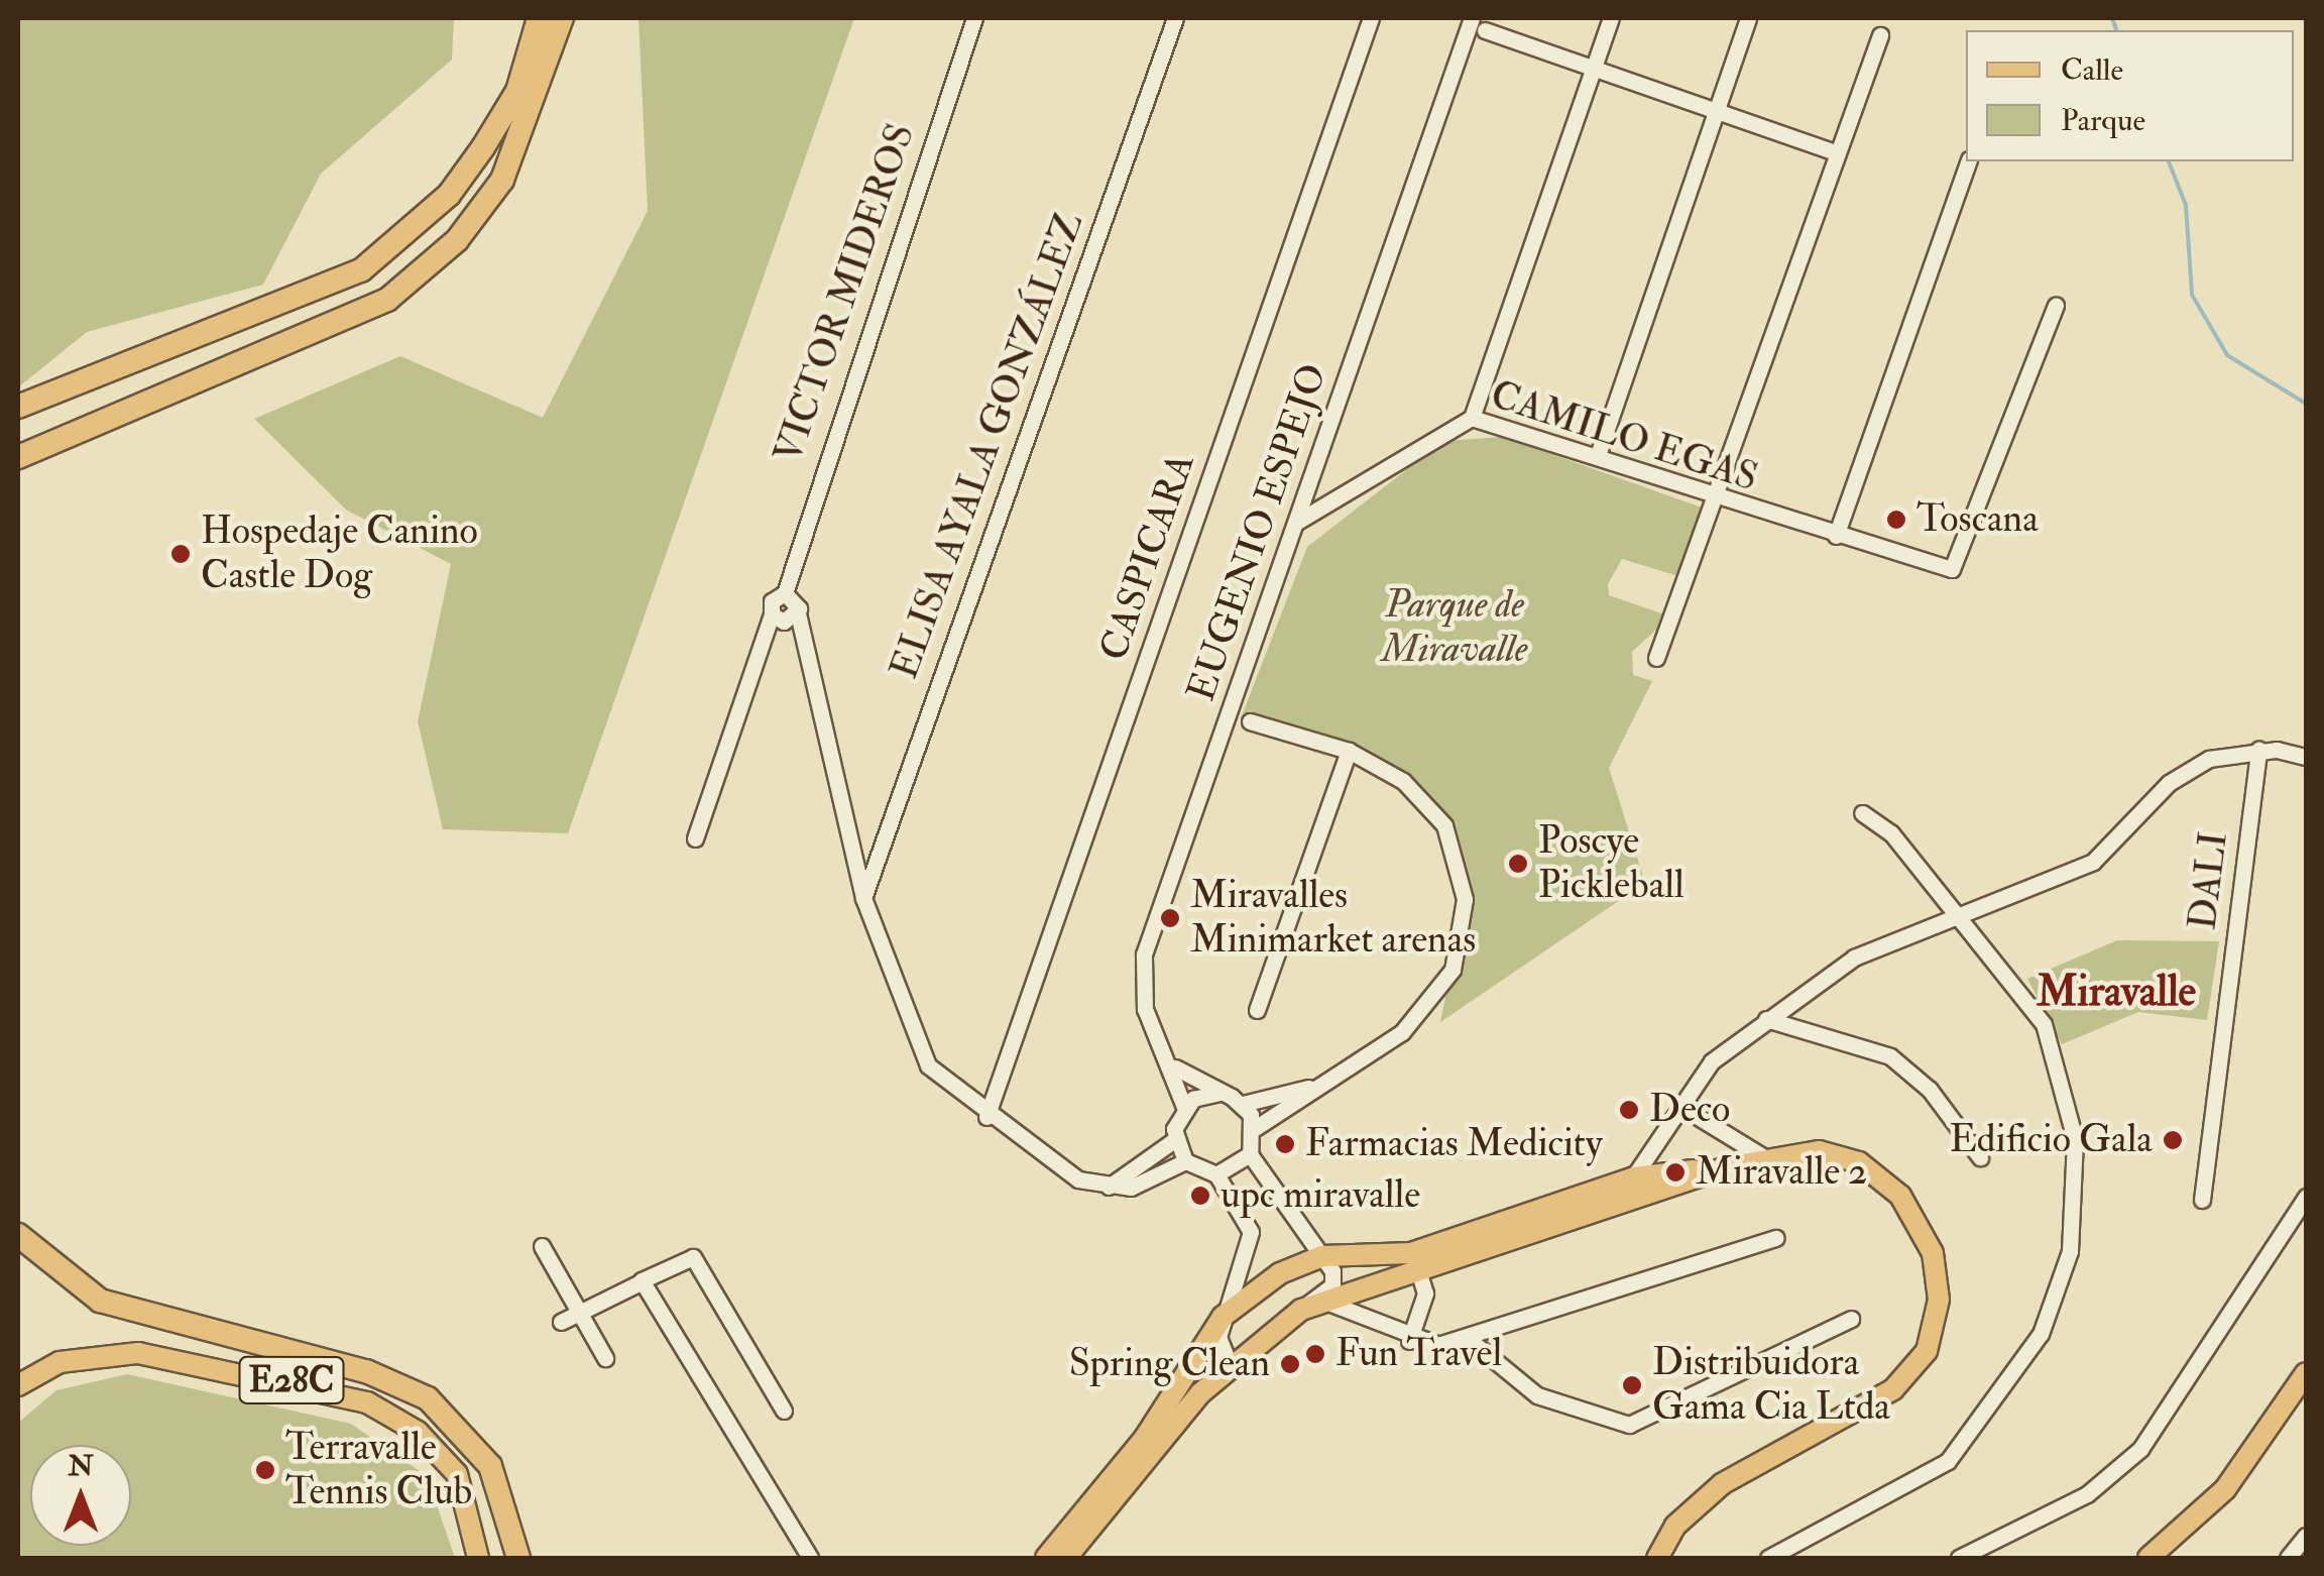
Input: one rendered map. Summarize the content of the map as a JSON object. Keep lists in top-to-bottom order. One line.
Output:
{"streets":{"main road":["E28C"],"street":["VICTOR MIDEROS","CAMILO EGAS","ELISA AYALA GONZÁLEZ","EUGENIO ESPEJO","CASPICARA","DALI"]},"crossings":[["CAMILO EGAS","EUGENIO ESPEJO"]],"districts":["Miravalle"],"parks":["Parque de Miravalle"],"places":["Toscana","Hospedaje Canino Castle Dog","Poscye Pickleball","Miravalles Minimarket arenas","Deco","Edificio Gala","Farmacias Medicity","Miravalle 2","upc miravalle","Fun Travel","Spring Clean","Distribuidora Gama Cia Ltda","Terravalle Tennis Club"],"legend":["Calle","Parque"],"north":"top"}
